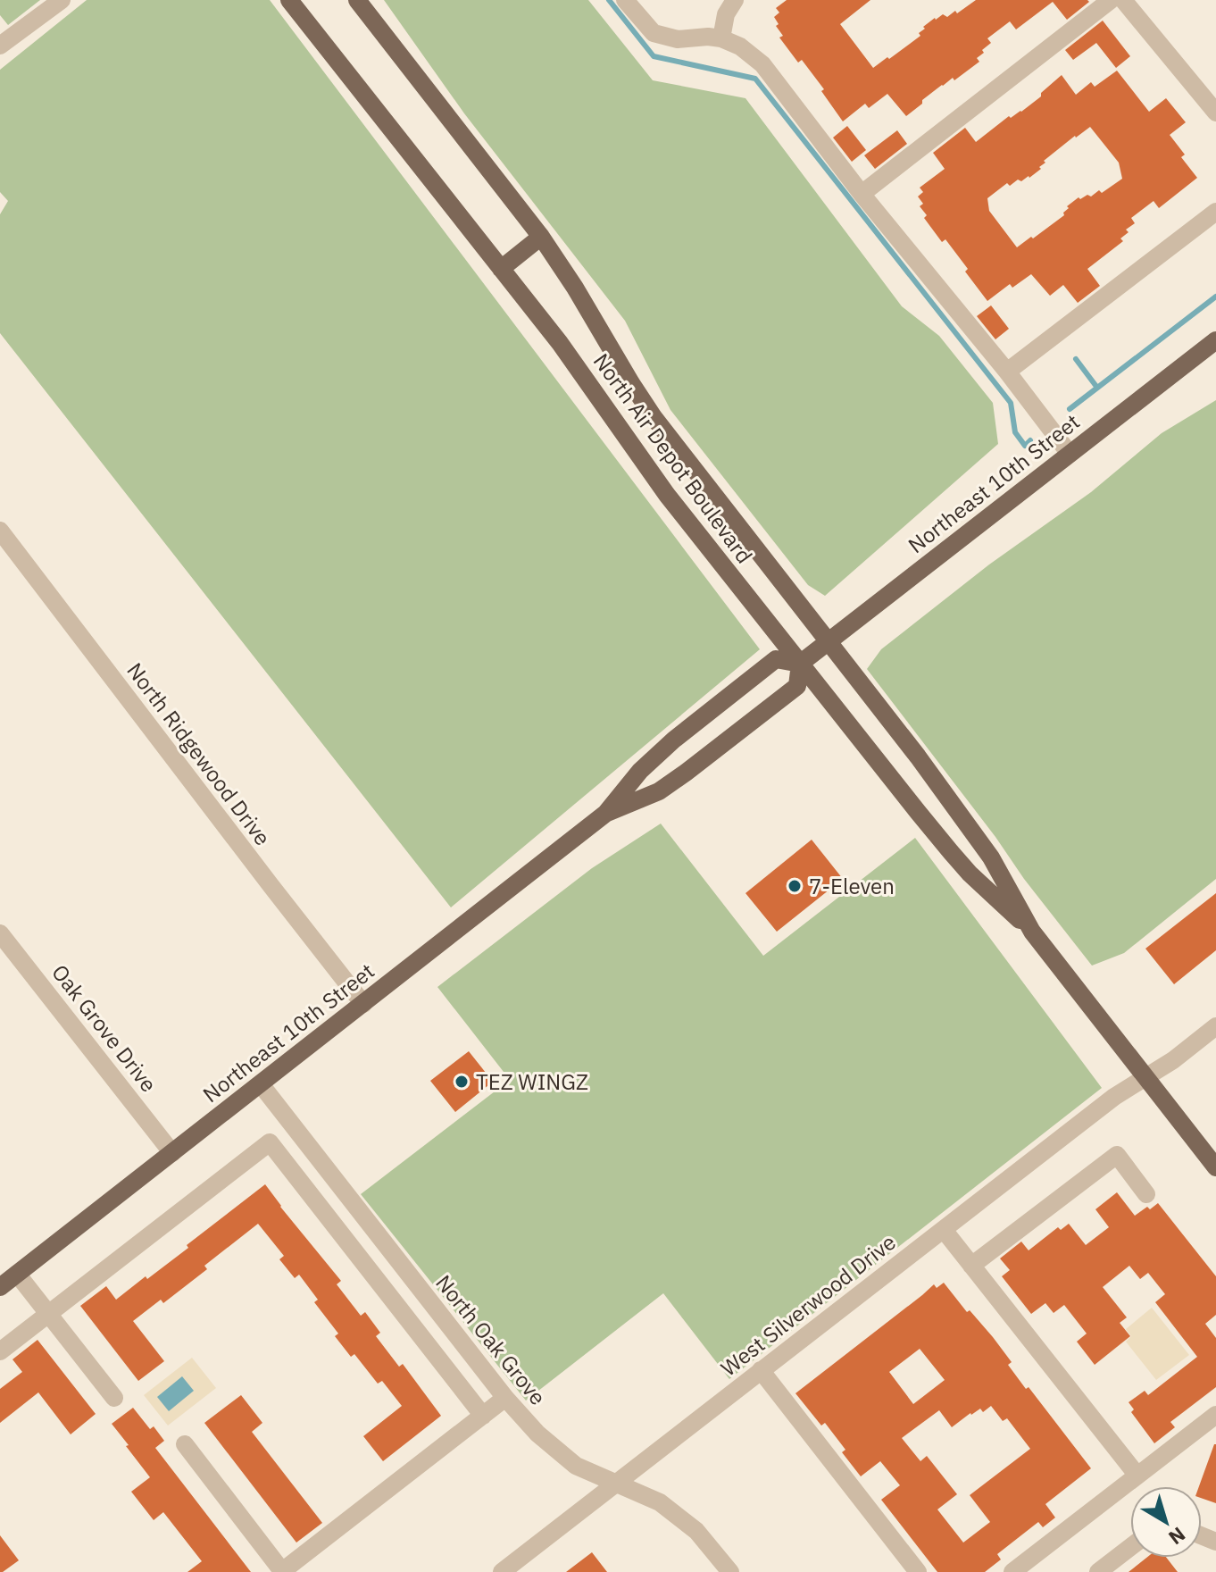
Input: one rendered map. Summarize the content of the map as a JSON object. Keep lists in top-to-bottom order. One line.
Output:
{"streets":{"main road":["North Air Depot Boulevard","Northeast 10th Street"],"street":["North Ridgewood Drive","Oak Grove Drive","West Silverwood Drive","North Oak Grove"]},"crossings":[["North Air Depot Boulevard","Northeast 10th Street"],["North Air Depot Boulevard","West Silverwood Drive"],["Northeast 10th Street","North Ridgewood Drive"],["Northeast 10th Street","Oak Grove Drive"],["Northeast 10th Street","North Oak Grove"],["West Silverwood Drive","North Oak Grove"]],"places":["7-Eleven","TEZ WINGZ"],"north":"bottom right"}
